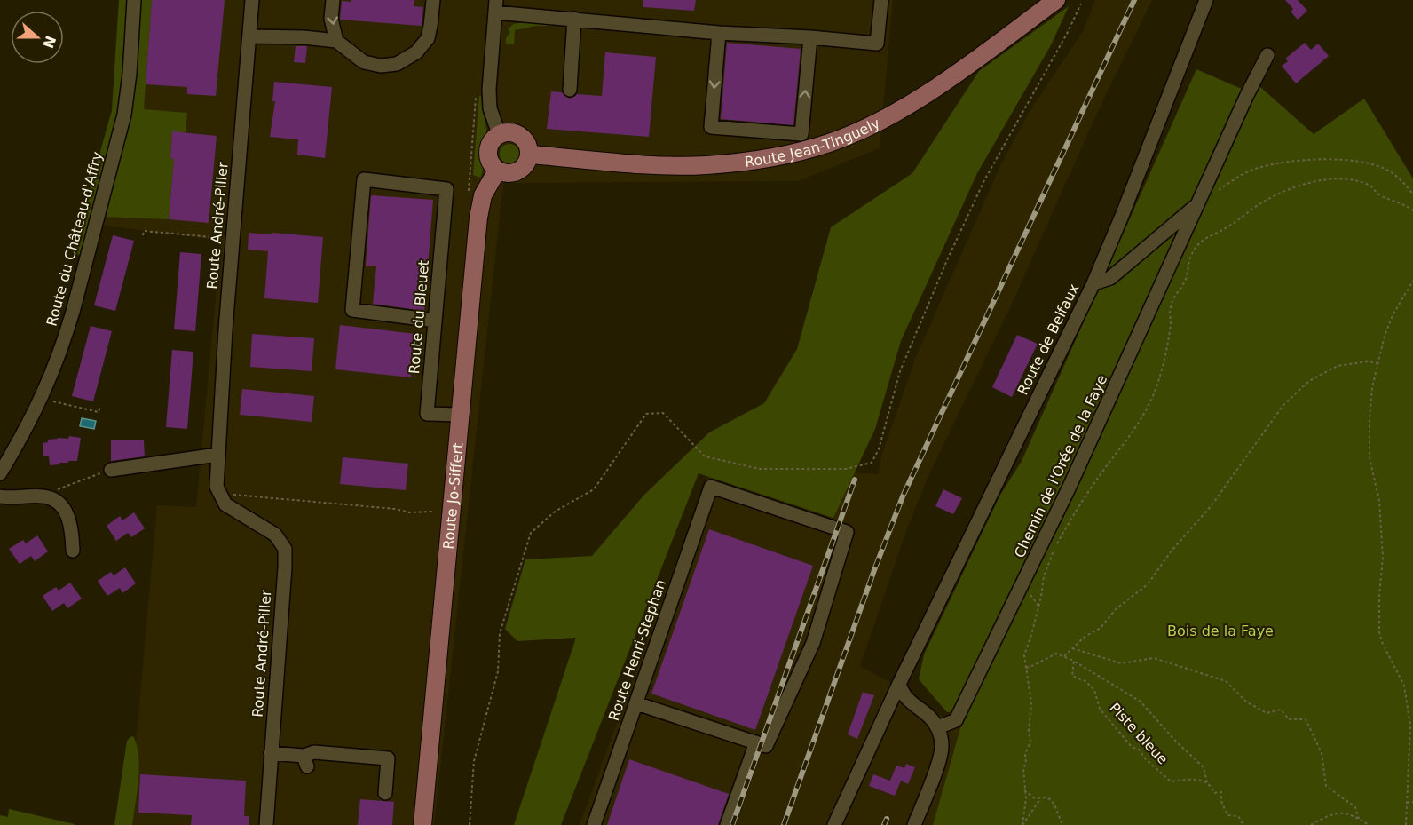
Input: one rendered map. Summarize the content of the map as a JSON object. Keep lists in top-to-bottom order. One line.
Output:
{"streets":{"main road":["Route Jean-Tinguely","Route Jo-Siffert"],"street":["Route André-Piller","Route du Château-d'Affry","Route du Bleuet","Route de Belfaux","Chemin de l'Orée de la Faye","Route Henri-Stephan"],"path":["Piste bleue"]},"crossings":[["Route Jean-Tinguely","Route Jo-Siffert"],["Route du Bleuet","Route Jo-Siffert"],["Route de Belfaux","Chemin de l'Orée de la Faye"]],"parks":["Bois de la Faye"],"north":"right"}
